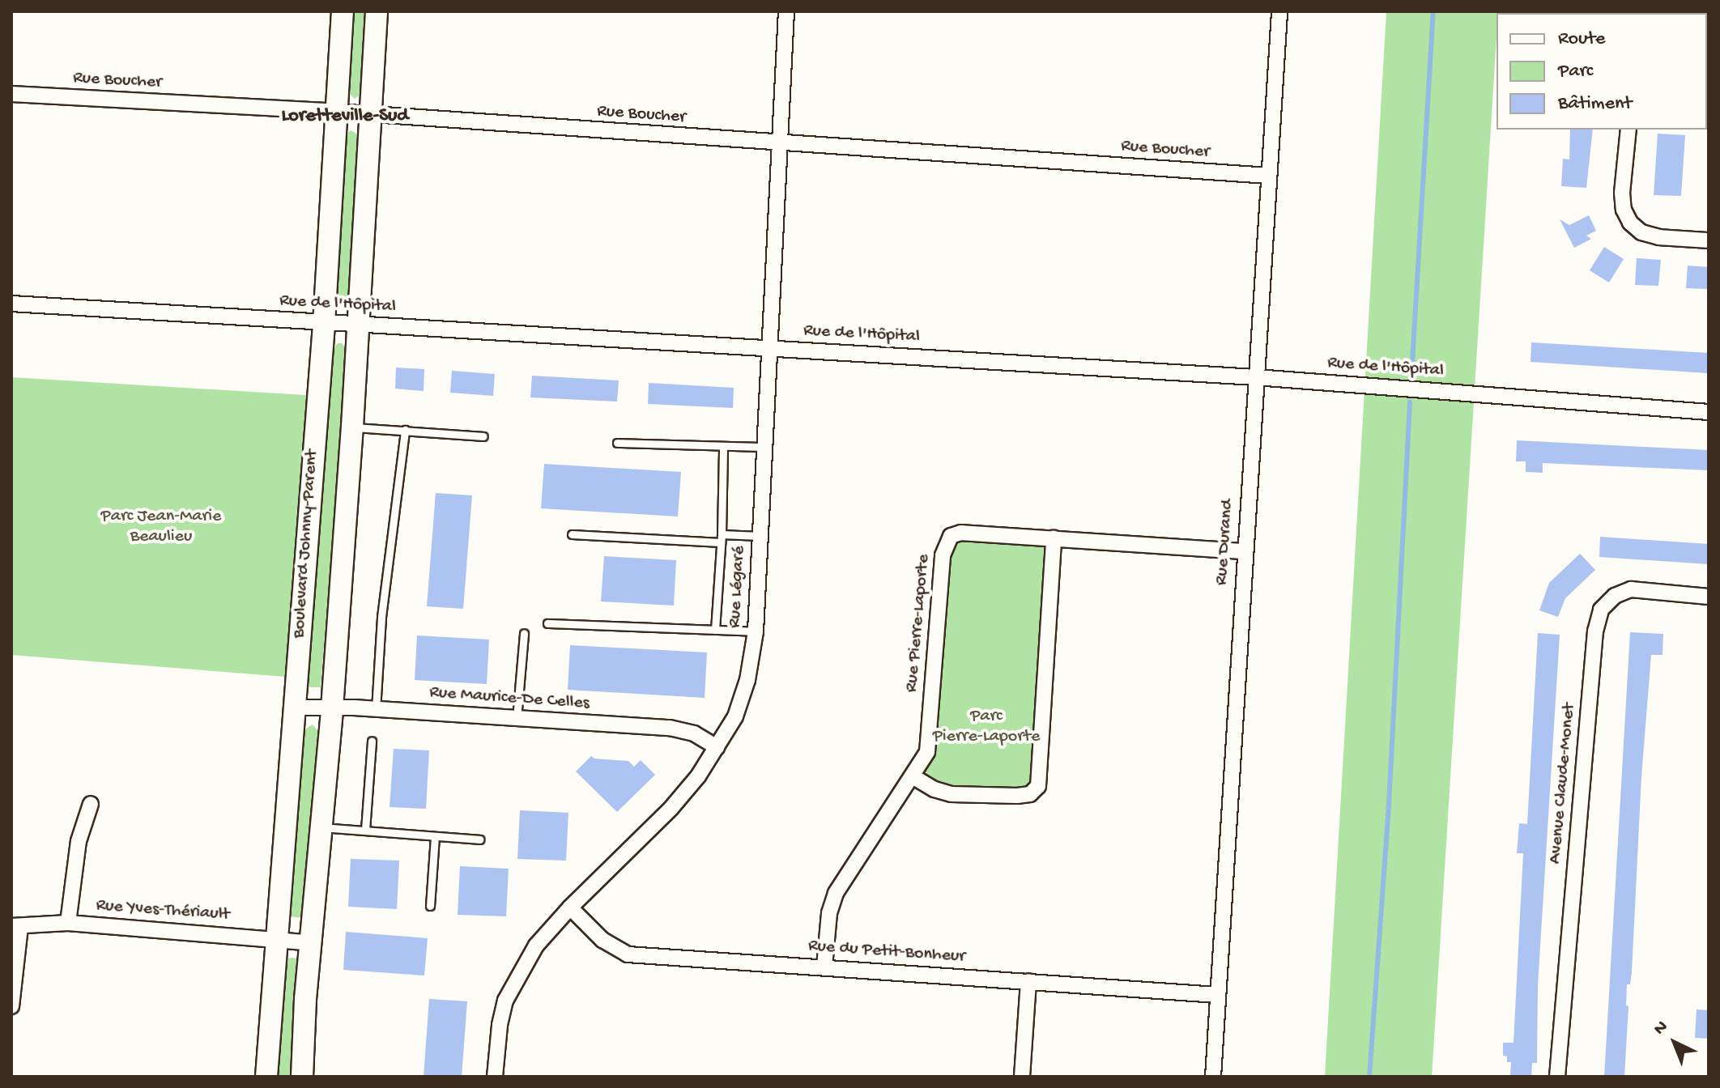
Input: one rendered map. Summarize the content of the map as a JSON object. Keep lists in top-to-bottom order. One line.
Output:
{"streets":{"street":["Rue Boucher","Rue de l'Hôpital","Rue Durand","Boulevard Johnny-Parent","Rue Légaré","Rue Pierre-Laporte","Rue Maurice-De Celles","Avenue Claude-Monet","Rue Yves-Thériault","Rue du Petit-Bonheur"]},"crossings":[["Rue Boucher","Rue Durand"],["Rue Boucher","Boulevard Johnny-Parent"],["Rue Boucher","Rue Légaré"],["Rue de l'Hôpital","Rue Durand"],["Rue de l'Hôpital","Boulevard Johnny-Parent"],["Rue de l'Hôpital","Rue Légaré"],["Rue Durand","Rue Pierre-Laporte"],["Rue Durand","Rue du Petit-Bonheur"],["Boulevard Johnny-Parent","Rue Maurice-De Celles"],["Boulevard Johnny-Parent","Rue Yves-Thériault"],["Rue Légaré","Rue Maurice-De Celles"],["Rue Légaré","Rue du Petit-Bonheur"],["Rue Pierre-Laporte","Rue du Petit-Bonheur"]],"districts":["Loretteville-Sud"],"parks":["Parc Jean-Marie Beaulieu","Parc Pierre-Laporte"],"legend":["Route","Parc","Bâtiment"],"north":"top left"}
